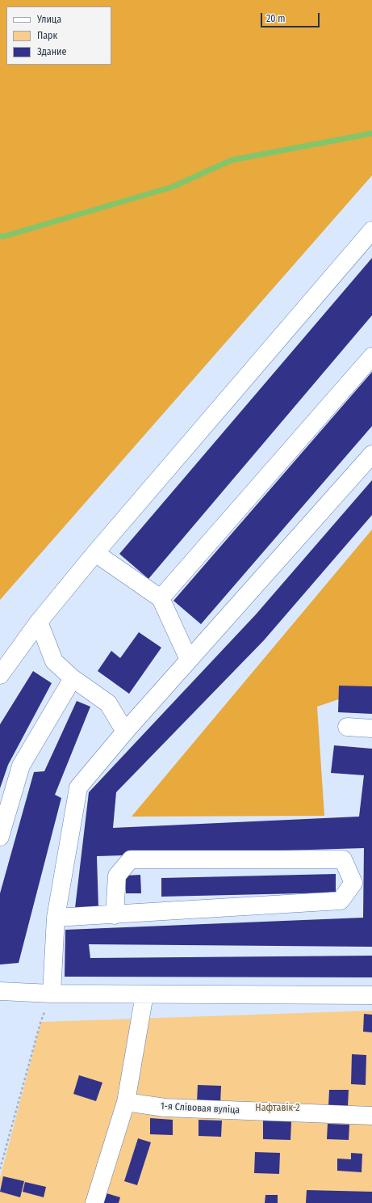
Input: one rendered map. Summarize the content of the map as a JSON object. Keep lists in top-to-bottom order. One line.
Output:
{"streets":{"street":["1-я Слівовая вуліца"]},"parks":["Нафтавік-2"],"legend":["Улица","Парк","Здание"],"scale_bar":"20 m"}
